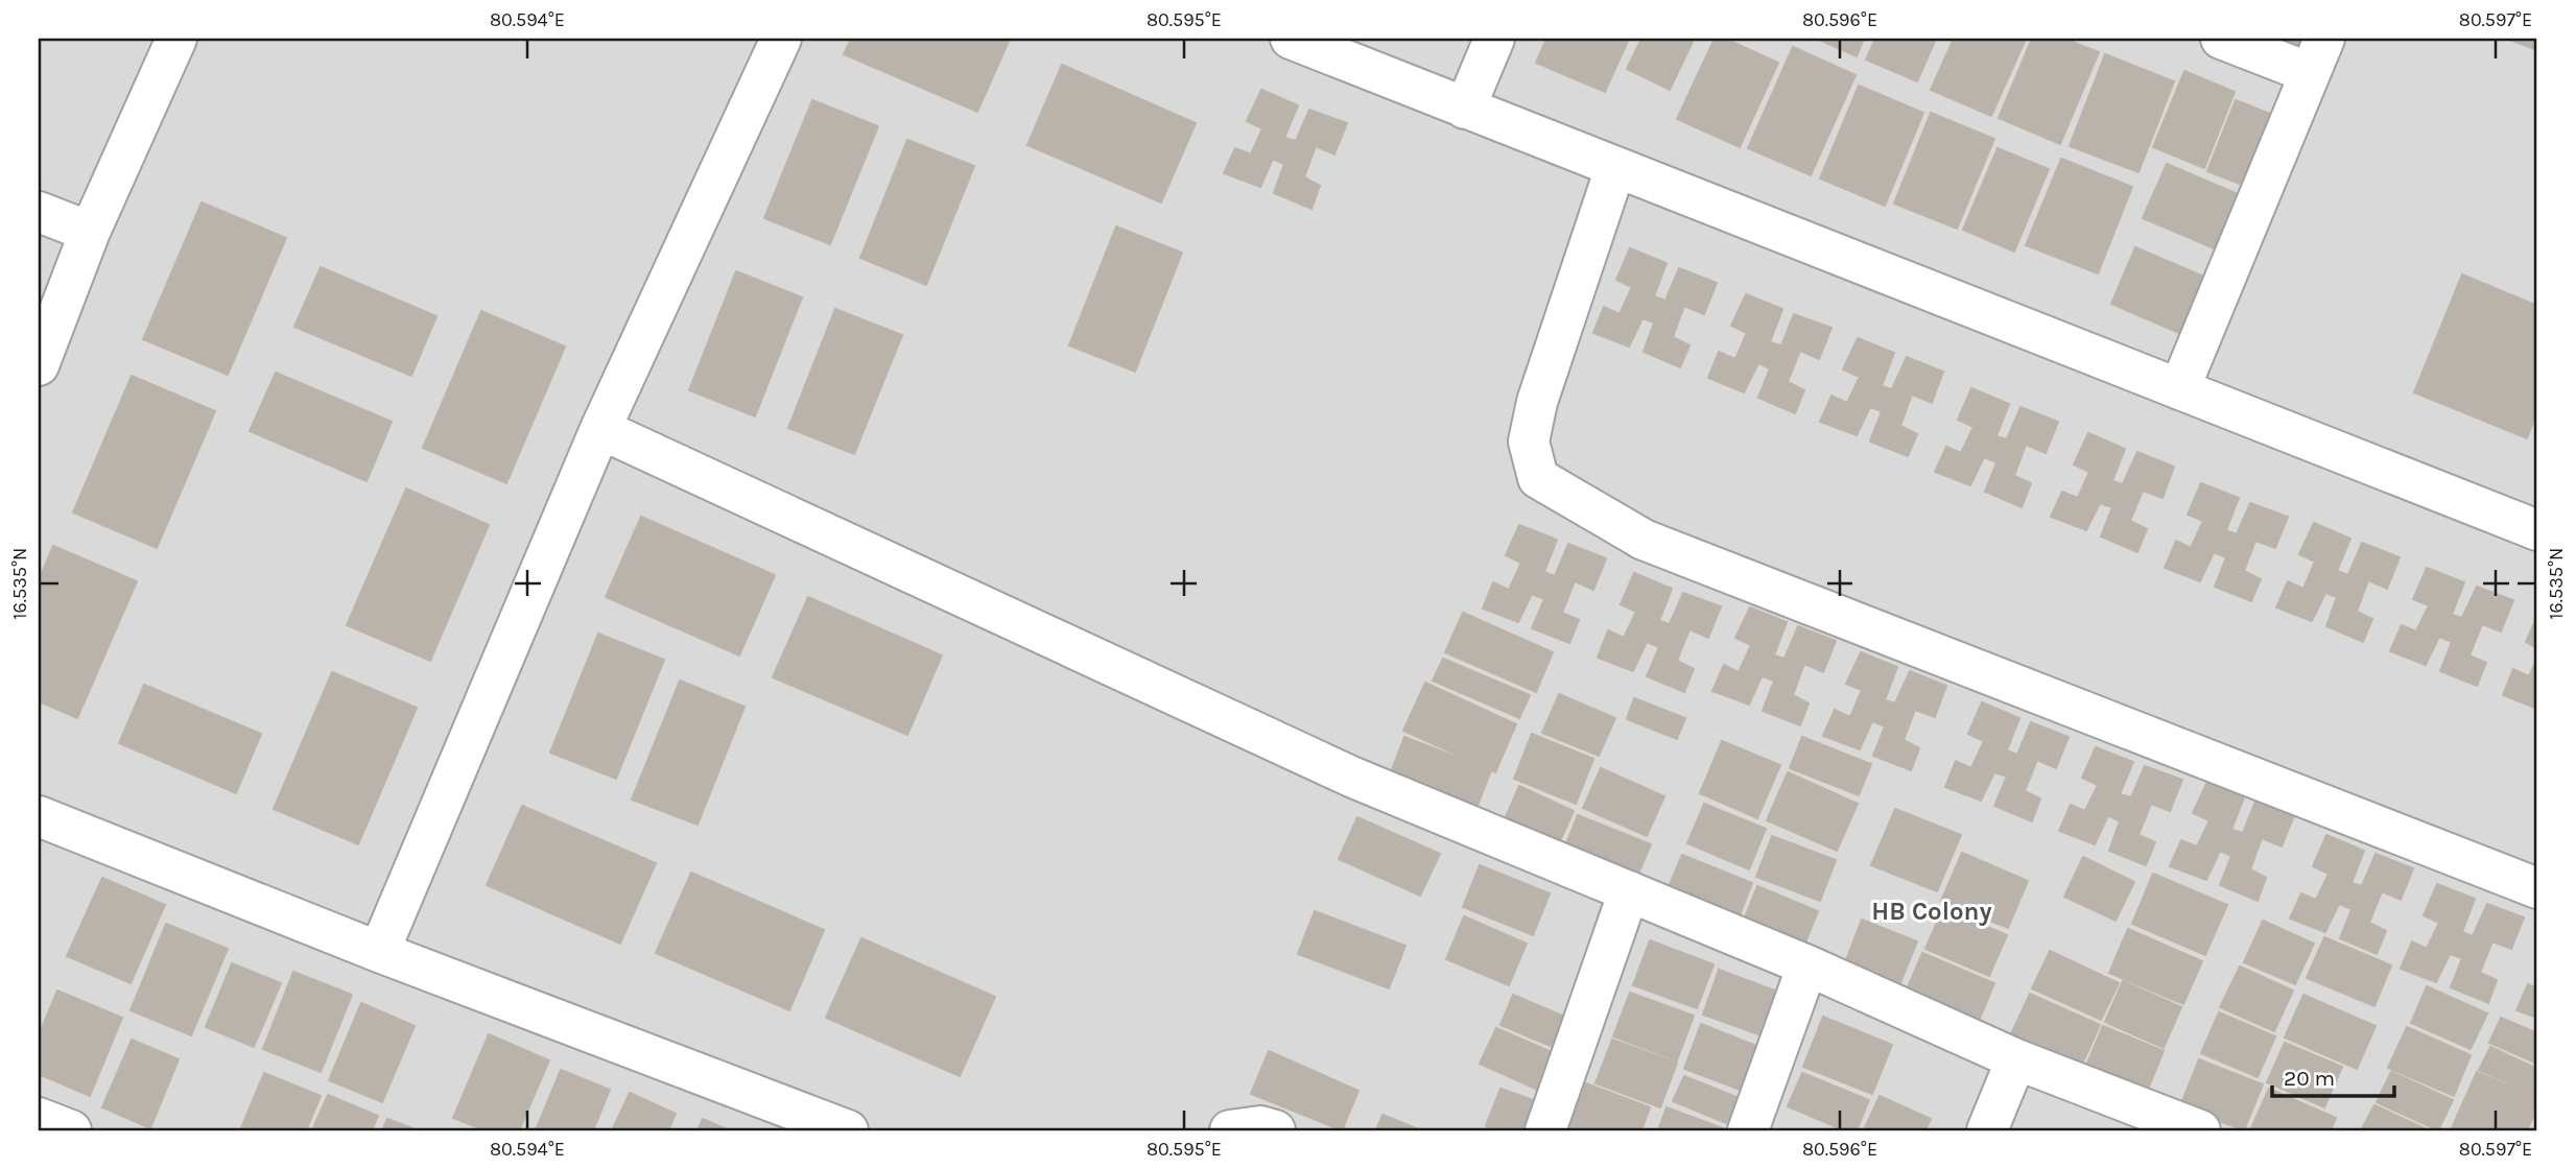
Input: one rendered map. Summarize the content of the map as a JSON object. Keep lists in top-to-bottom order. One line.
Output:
{"districts":["HB Colony"],"scale_bar":"20 m","coordinates":["80.594°E","80.595°E","80.596°E","80.597°E","16.535°N"]}
